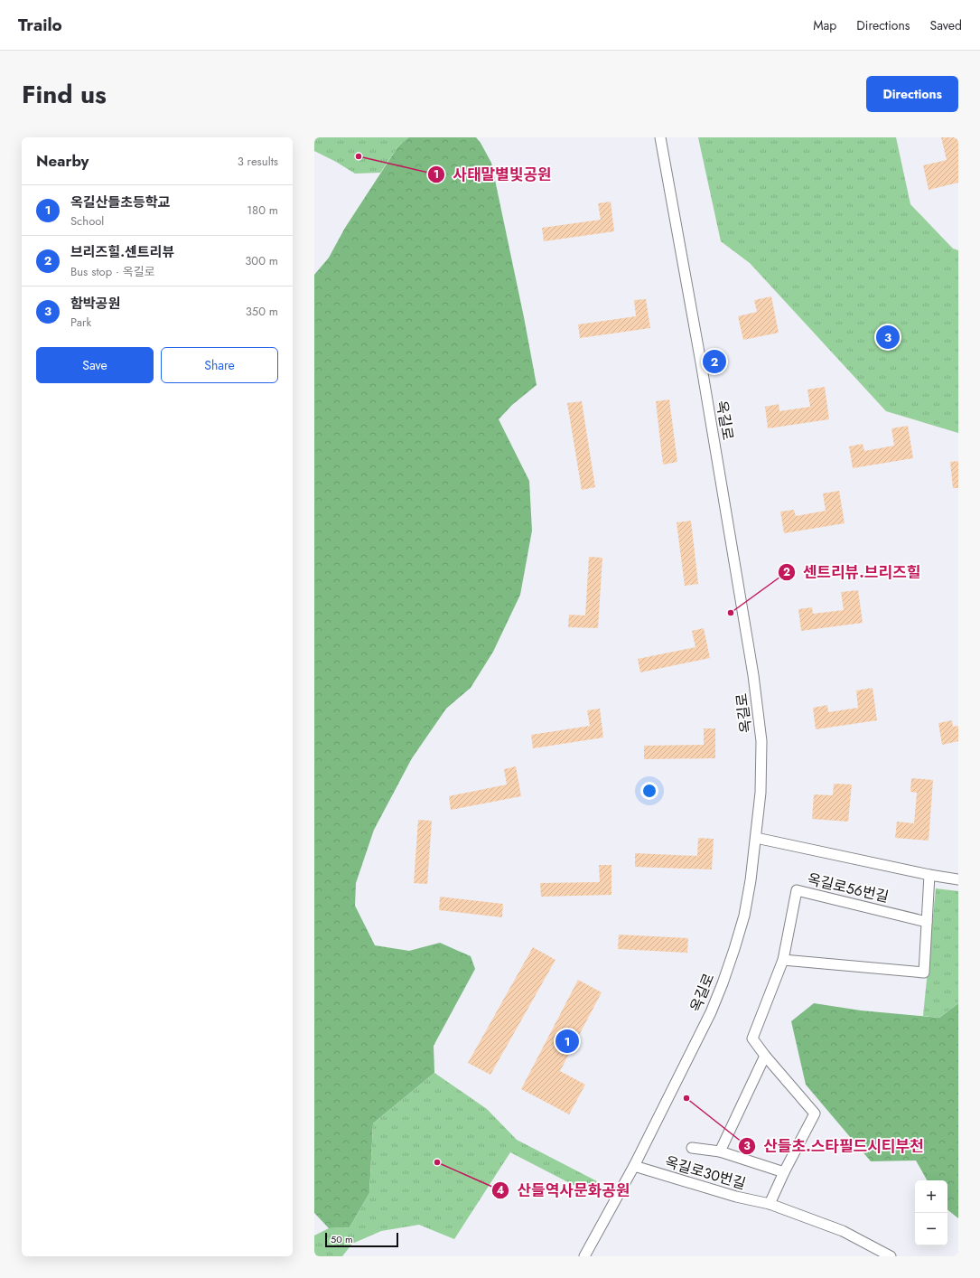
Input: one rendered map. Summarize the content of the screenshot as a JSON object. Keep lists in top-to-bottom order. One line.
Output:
{"streets":{"street":["옥길로","옥길로56번길","옥길로30번길"]},"crossings":[["옥길로","옥길로56번길"],["옥길로","옥길로30번길"]],"places":["사태말별빛공원","센트리뷰.브리즈힐","산들초.스타필드시티부천","산들역사문화공원"],"scale_bar":"50 m","page":{"header":"Trailo","nav":["Map","Directions","Saved"],"title":"Find us","buttons":["Directions",["Save","Share"]],"heading":["Nearby","3 results"],"list":[{"mark":"1","name":"옥길산들초등학교","note":"School","value":"180 m"},{"mark":"2","name":"브리즈힐.센트리뷰","note":"Bus stop · 옥길로","value":"300 m"},{"mark":"3","name":"함박공원","note":"Park","value":"350 m"}],"pins":["3","2","1"],"map_buttons":["+","−"],"scale":"50 m"}}
